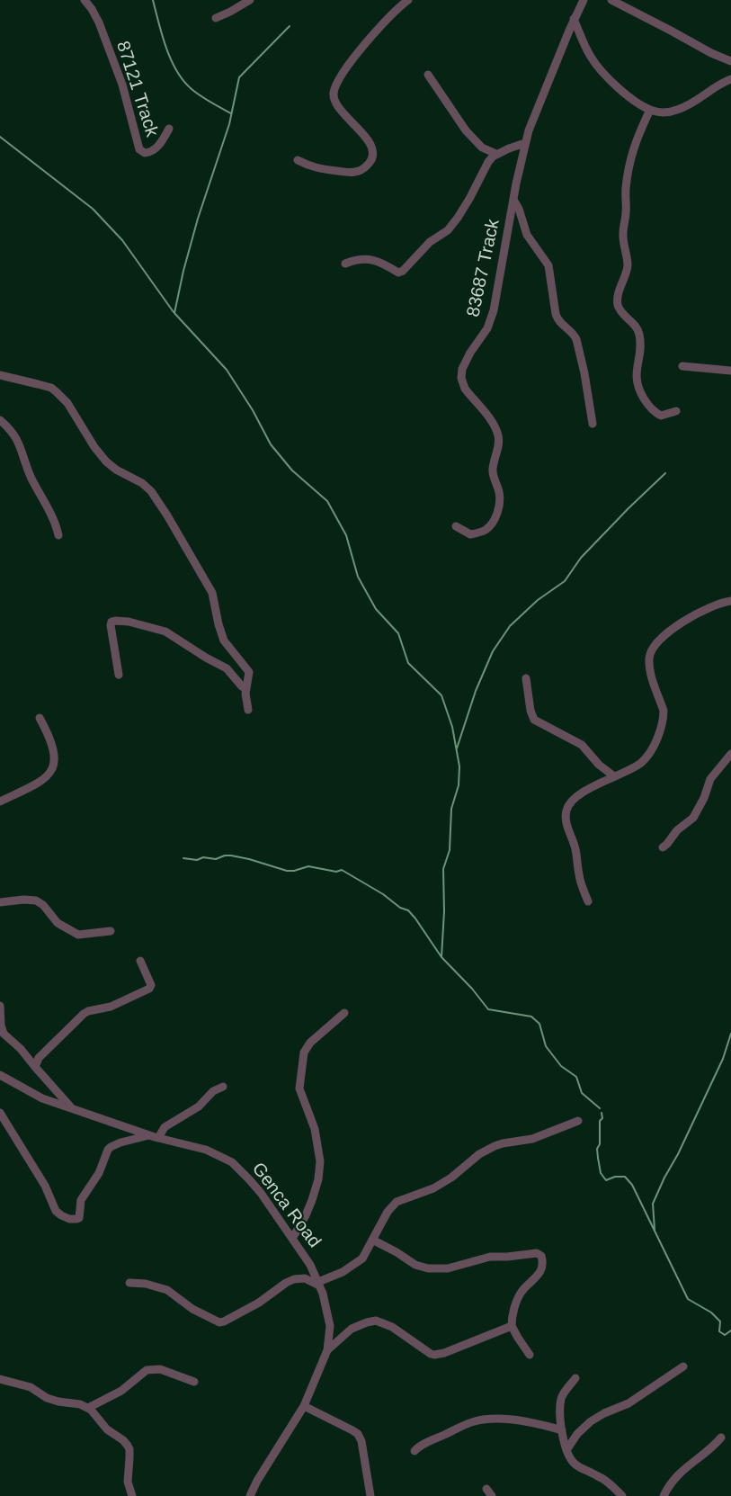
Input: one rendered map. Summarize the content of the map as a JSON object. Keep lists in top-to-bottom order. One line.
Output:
{"streets":{"street":["87121 Track","83687 Track","Genca Road"]}}
